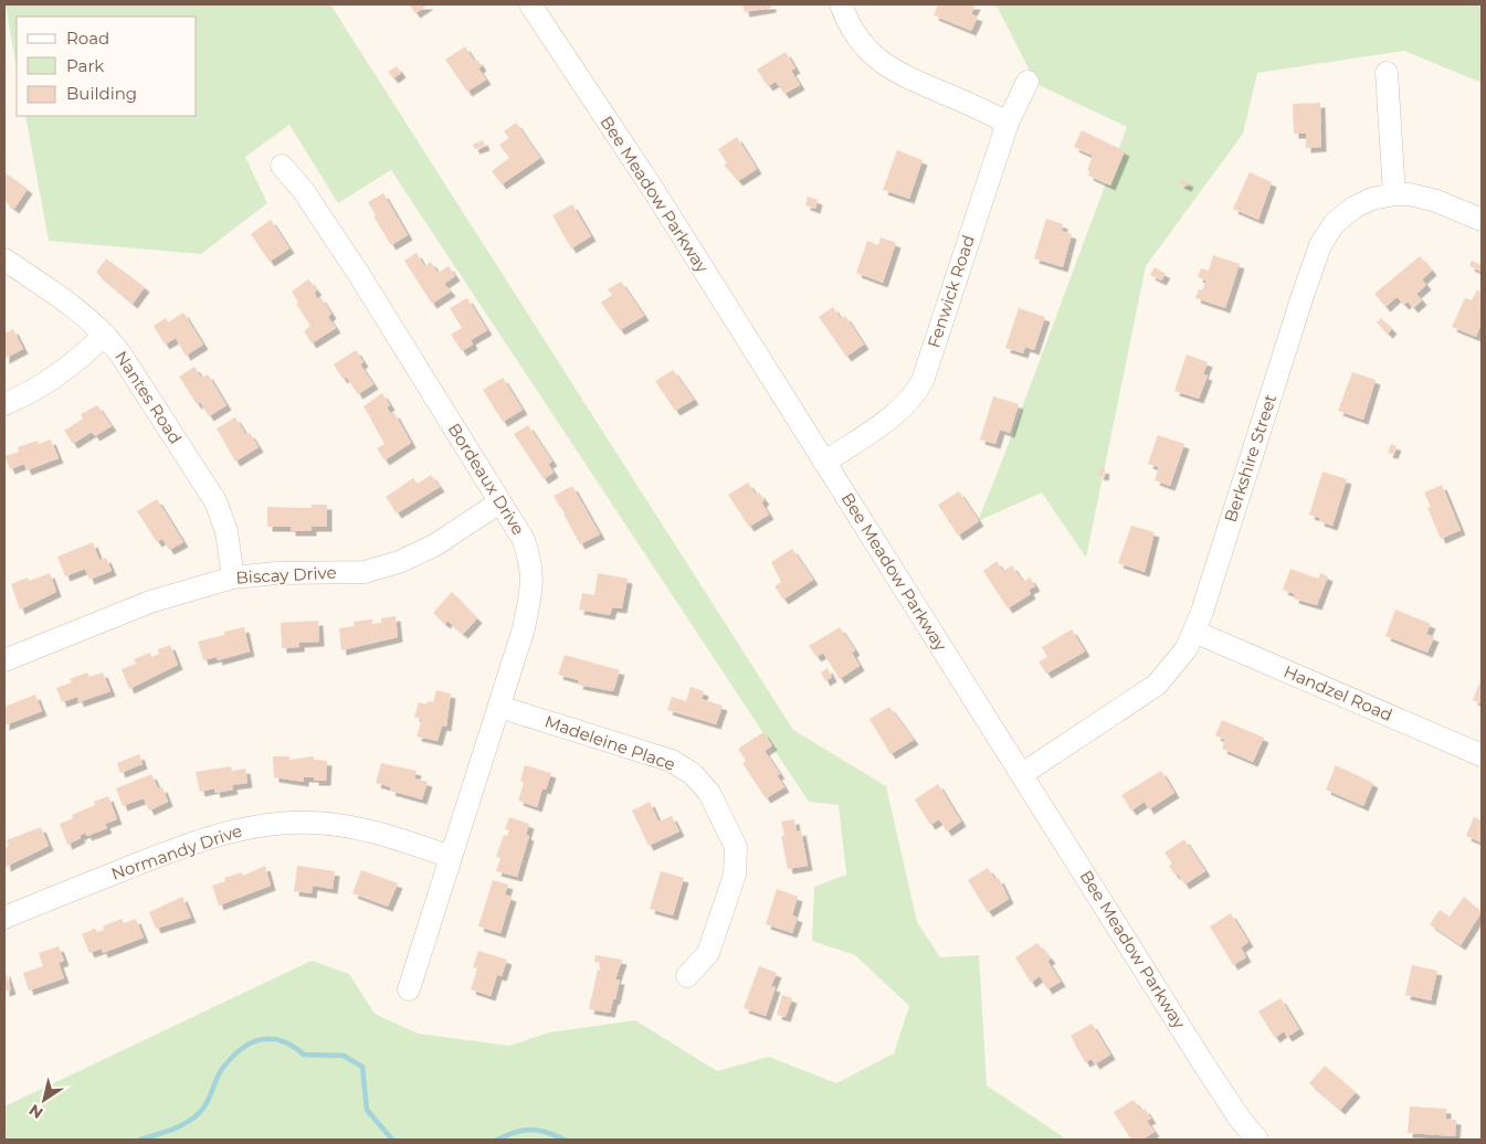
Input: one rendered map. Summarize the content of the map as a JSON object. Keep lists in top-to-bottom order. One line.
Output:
{"streets":{"street":["Bee Meadow Parkway","Fenwick Road","Nantes Road","Berkshire Street","Bordeaux Drive","Biscay Drive","Handzel Road","Madeleine Place","Normandy Drive"]},"crossings":[["Bee Meadow Parkway","Fenwick Road"],["Bee Meadow Parkway","Berkshire Street"],["Nantes Road","Biscay Drive"],["Berkshire Street","Handzel Road"],["Bordeaux Drive","Biscay Drive"],["Bordeaux Drive","Madeleine Place"],["Bordeaux Drive","Normandy Drive"]],"legend":["Road","Park","Building"],"north":"bottom left"}
